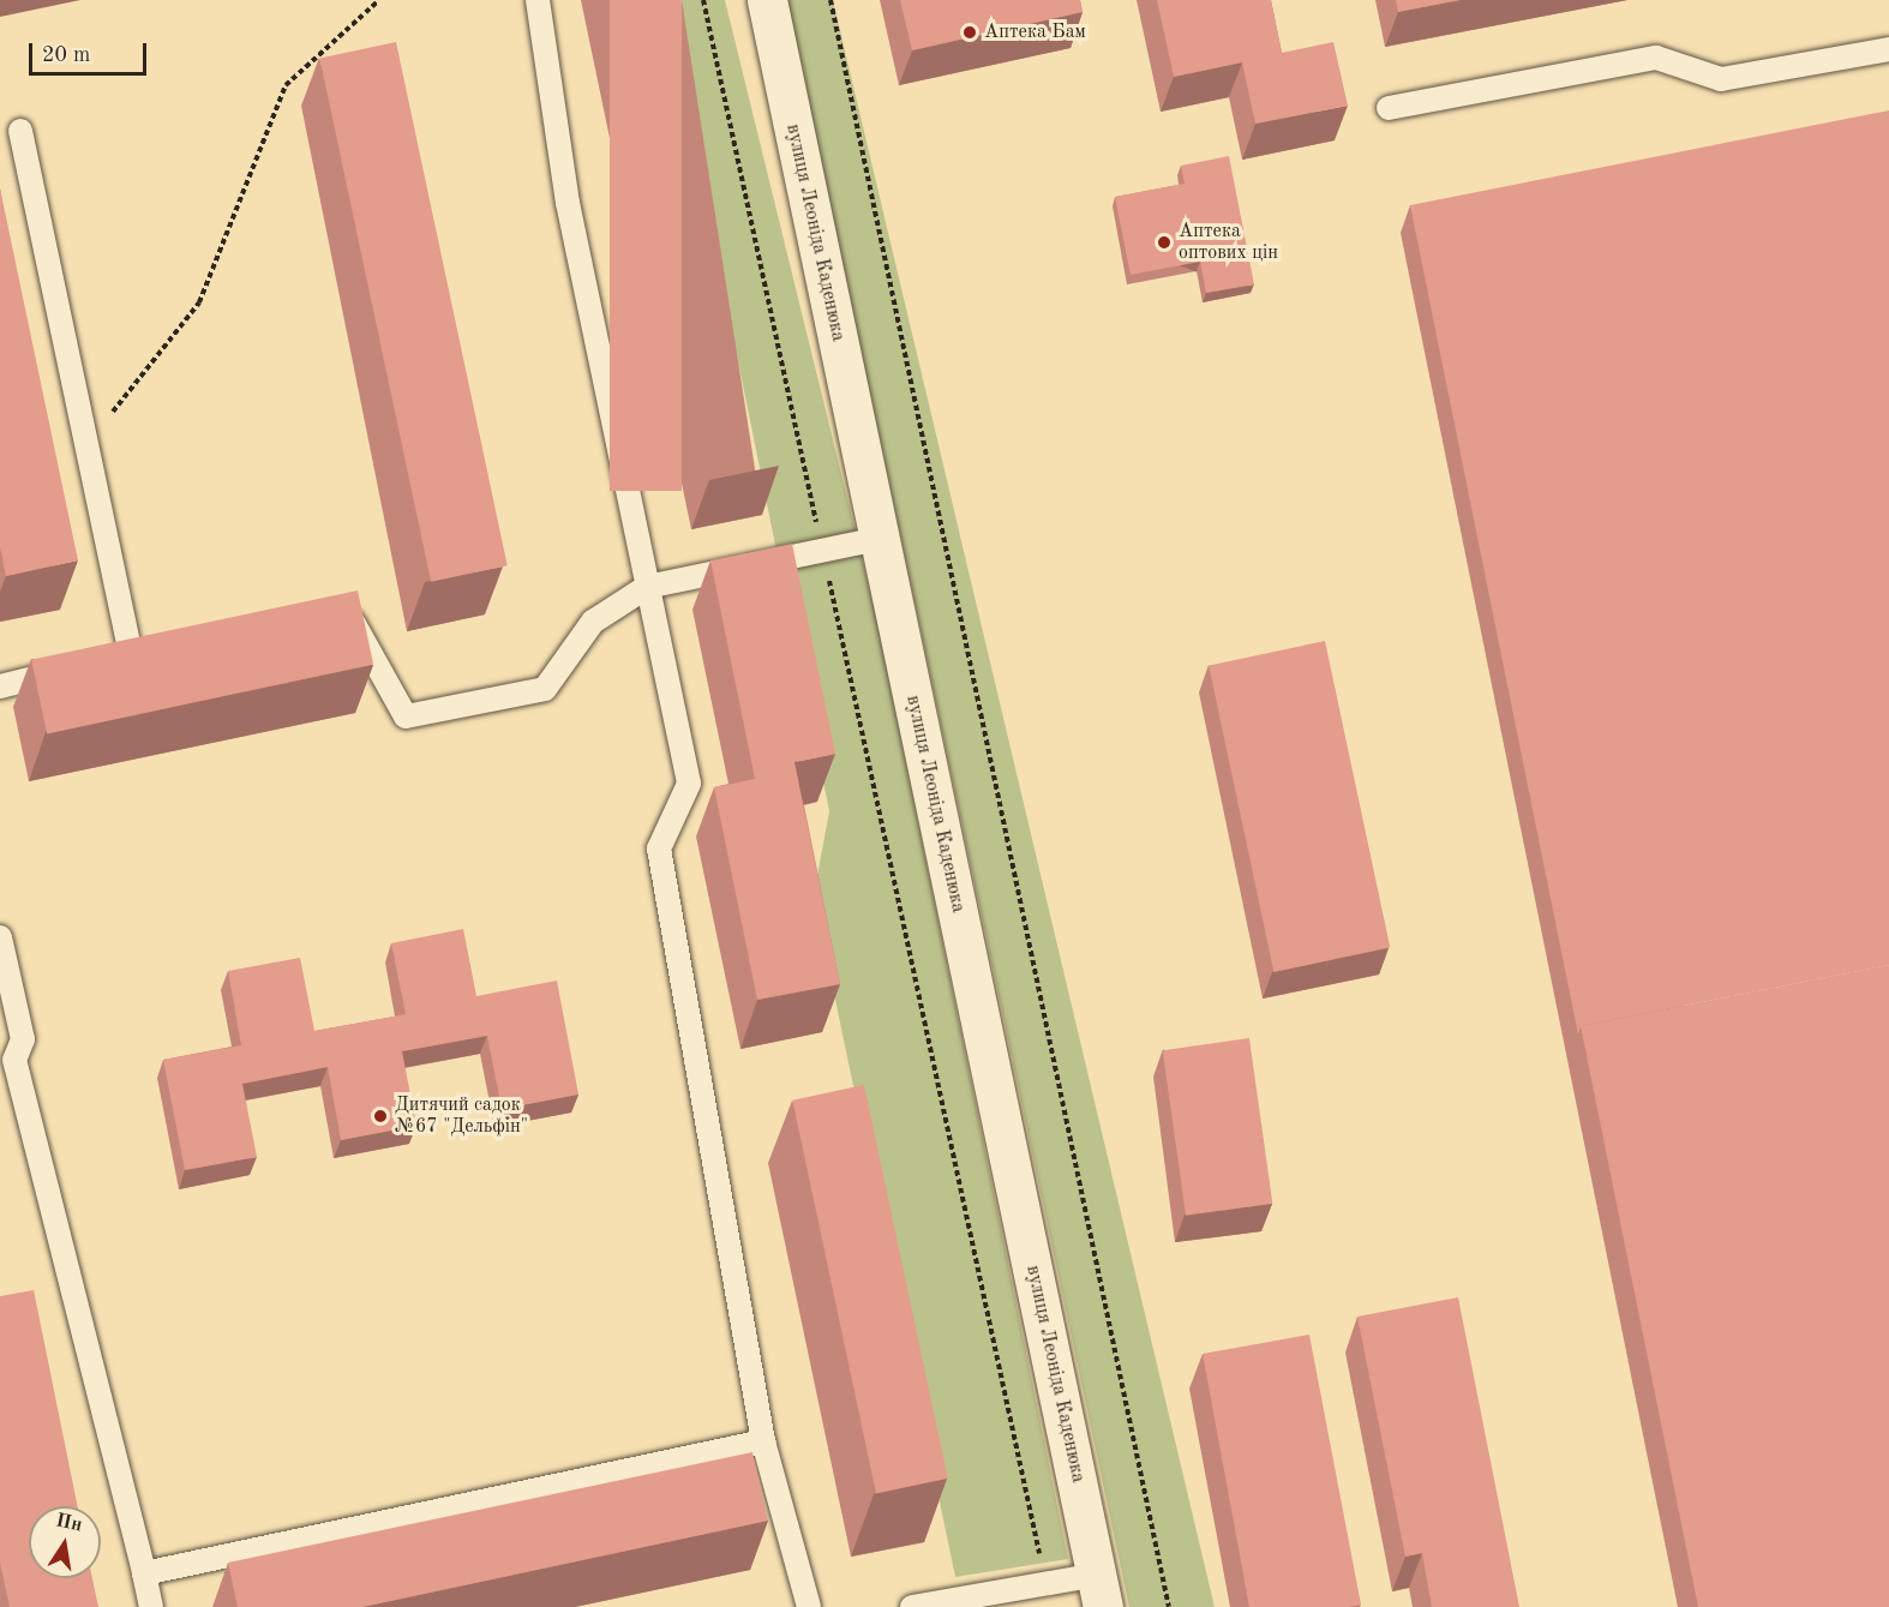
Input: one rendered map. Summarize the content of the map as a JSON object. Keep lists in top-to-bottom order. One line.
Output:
{"streets":{"street":["вулиця Леоніда Каденюка"]},"places":["Аптека Бам","Аптека оптових цін","Дитячий садок №67 \"Дельфін\""],"scale_bar":"20 m","north":"top"}
